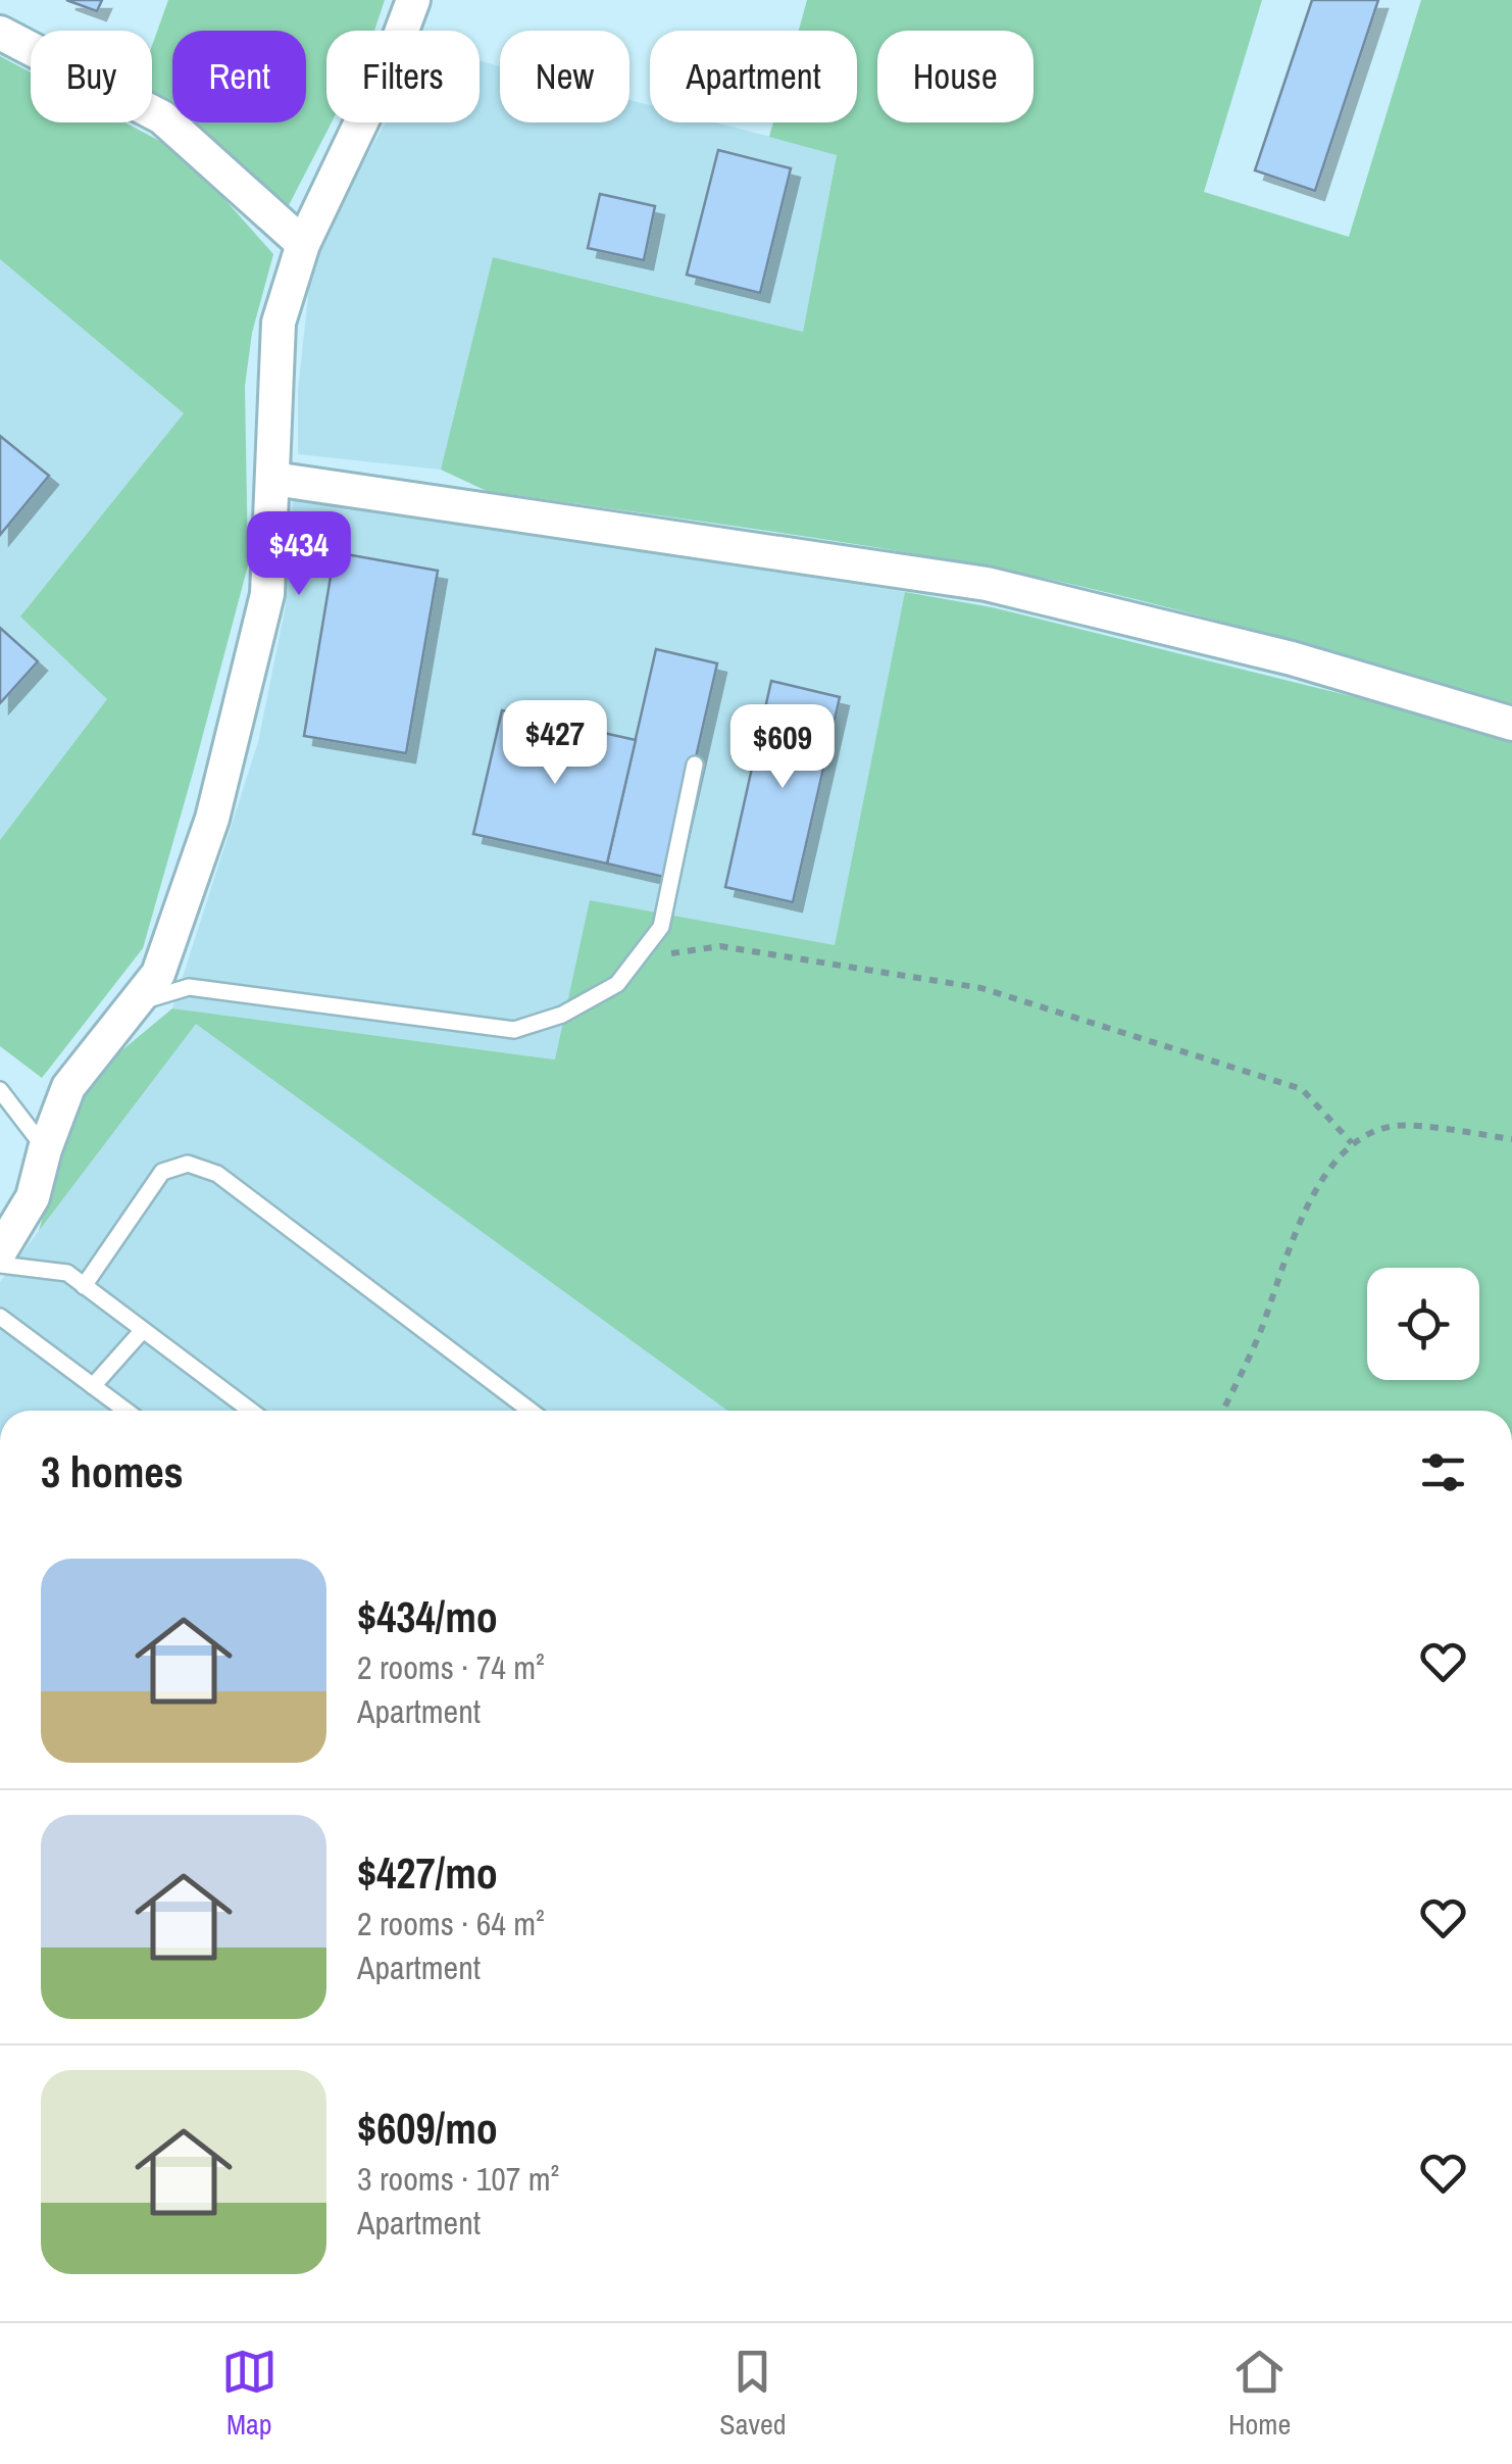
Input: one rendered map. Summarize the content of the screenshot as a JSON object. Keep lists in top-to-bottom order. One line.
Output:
{"page":{"chip":["Buy","Rent","Filters","New","Apartment","House"],"price":["$434","$427","$609"],"heading":"3 homes","list":[{"name":"$434/mo","note":"2 rooms · 74 m² · Apartment"},{"name":"$427/mo","note":"2 rooms · 64 m² · Apartment"},{"name":"$609/mo","note":"3 rooms · 107 m² · Apartment"}],"tabs":["Map","Saved","Home"]}}
